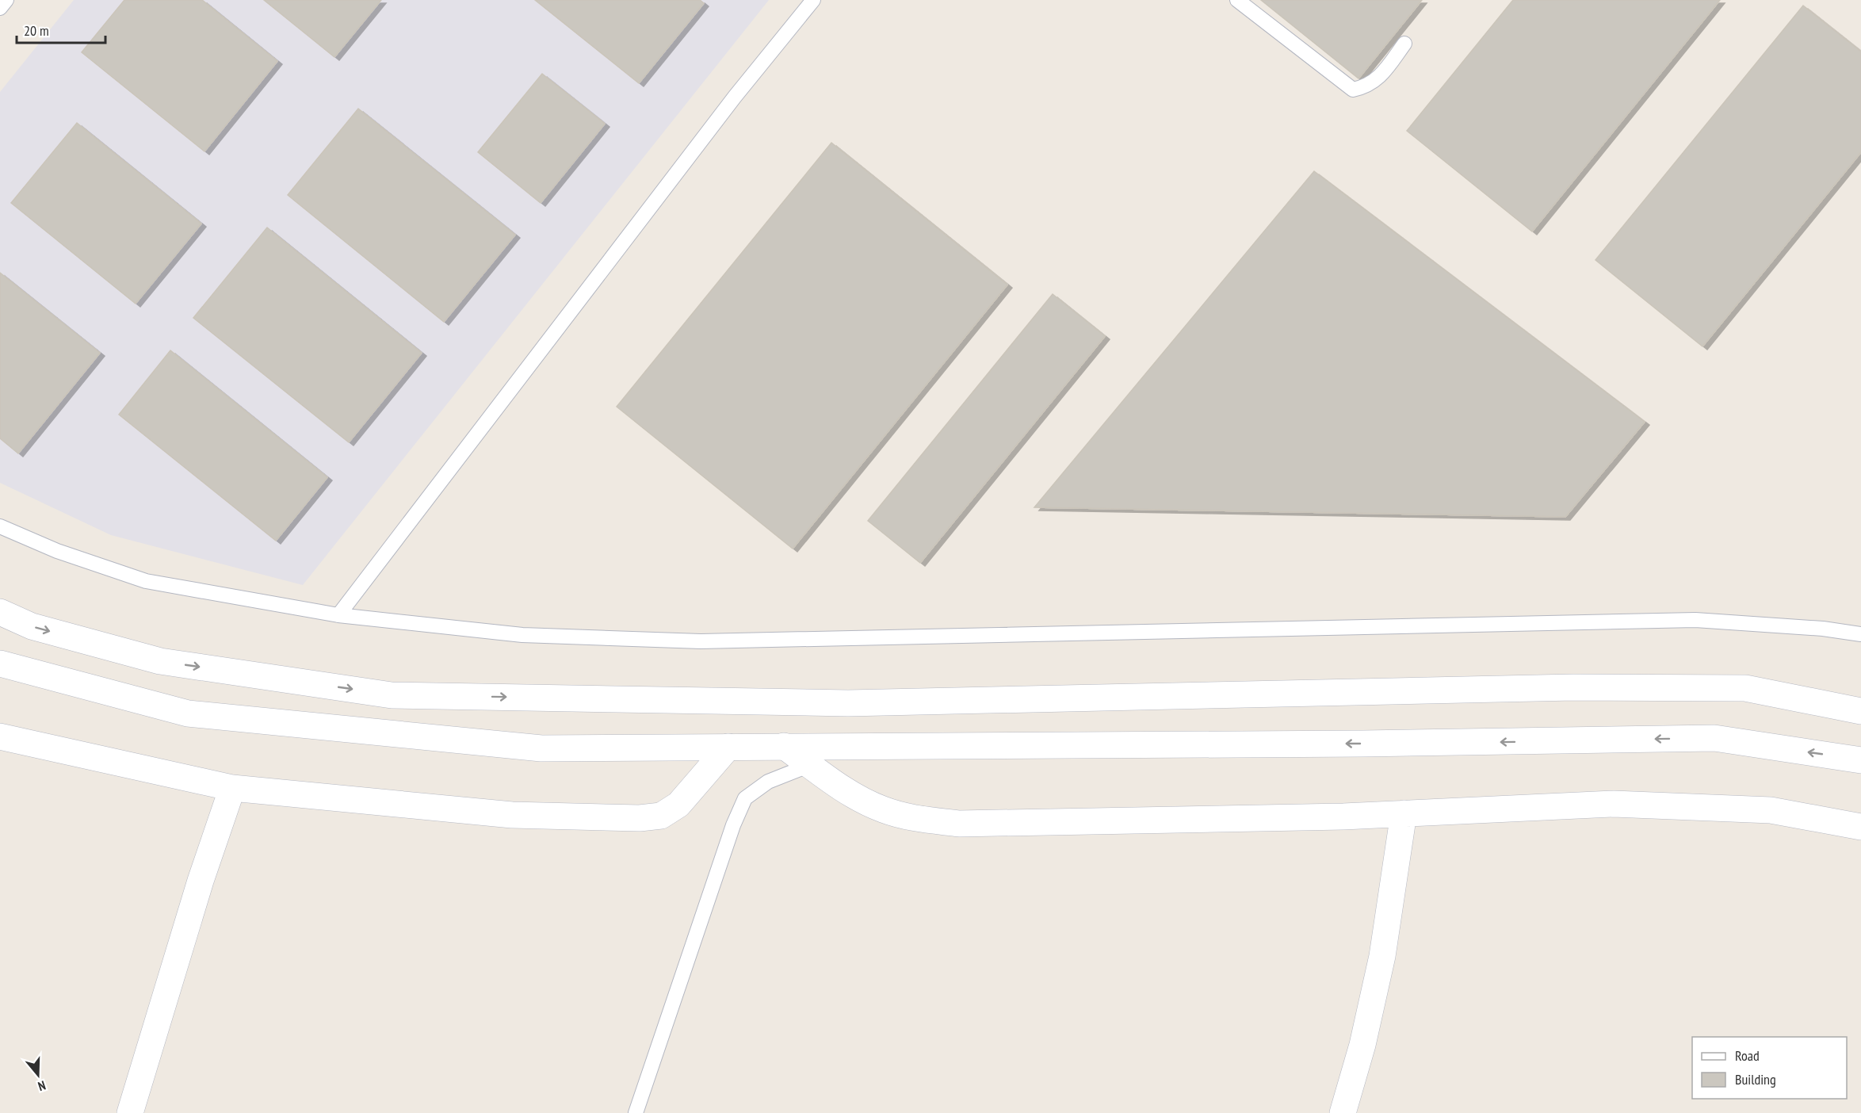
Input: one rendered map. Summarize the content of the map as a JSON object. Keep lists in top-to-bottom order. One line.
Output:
{"legend":["Road","Building"],"scale_bar":"20 m","north":"bottom"}
